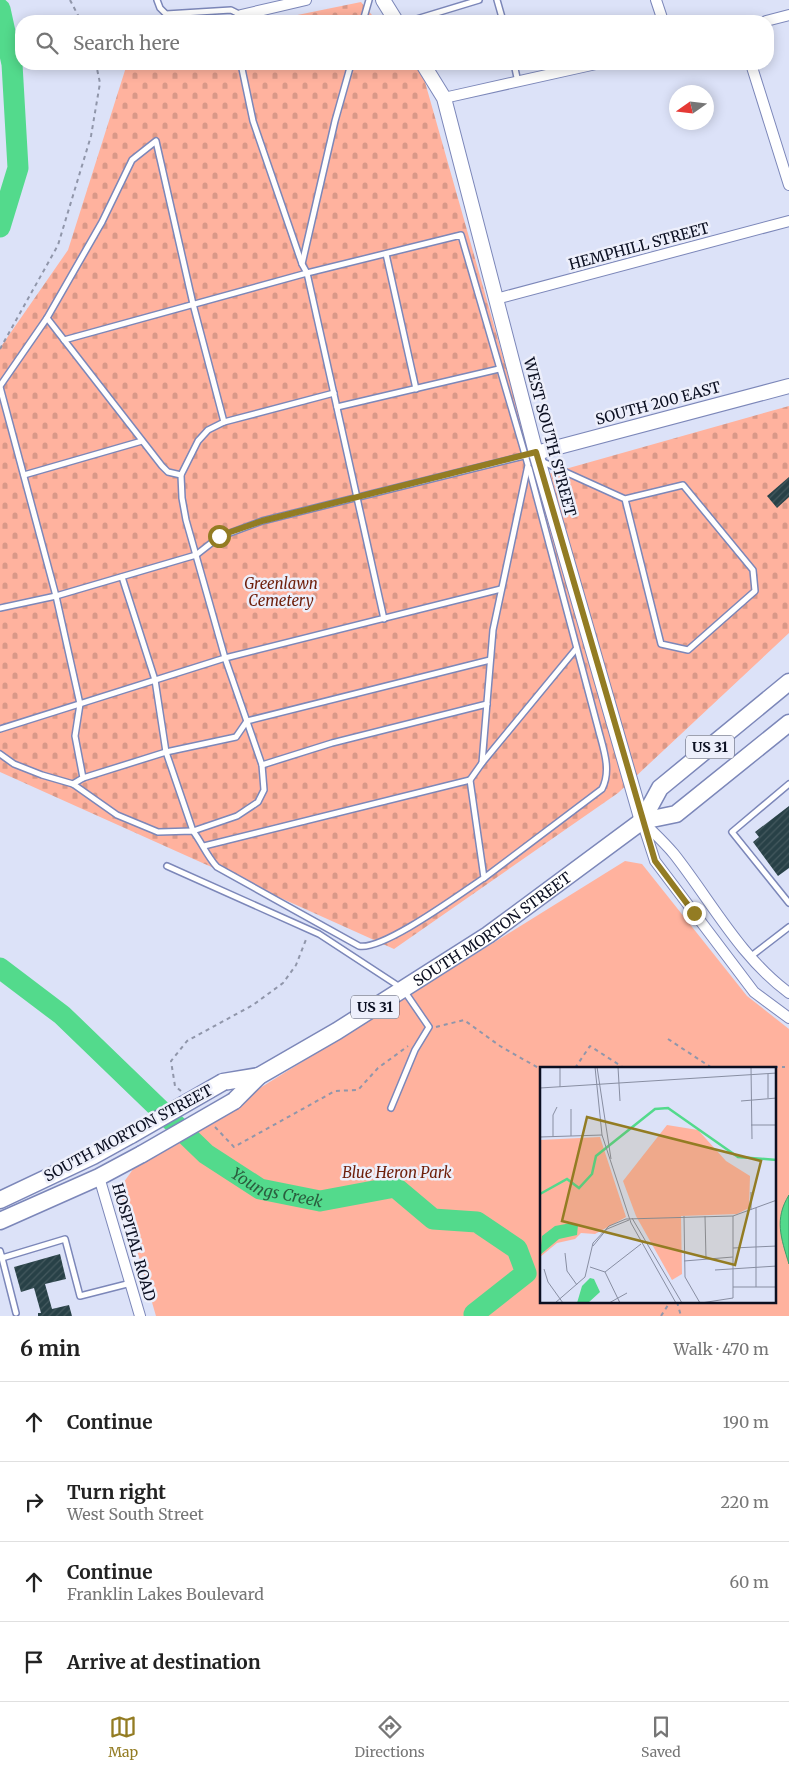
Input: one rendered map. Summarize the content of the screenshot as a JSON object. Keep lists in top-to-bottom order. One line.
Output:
{"streets":{"main road":["US 31","SOUTH MORTON STREET"],"street":["HEMPHILL STREET","SOUTH 200 EAST","WEST SOUTH STREET","HOSPITAL ROAD"]},"crossings":[["HEMPHILL STREET","WEST SOUTH STREET"],["SOUTH 200 EAST","WEST SOUTH STREET"],["WEST SOUTH STREET","US 31"],["WEST SOUTH STREET","SOUTH MORTON STREET"],["US 31","SOUTH MORTON STREET"],["SOUTH MORTON STREET","HOSPITAL ROAD"]],"water":["Youngs Creek"],"parks":["Greenlawn Cemetery","Blue Heron Park"],"north":"left","page":{"search":"Search here","heading":["6 min","Walk · 470 m"],"list":[["Continue","190 m"],["Turn right","West South Street","220 m"],["Continue","Franklin Lakes Boulevard","60 m"],"Arrive at destination"],"nav":["Map","Directions","Saved"]}}
